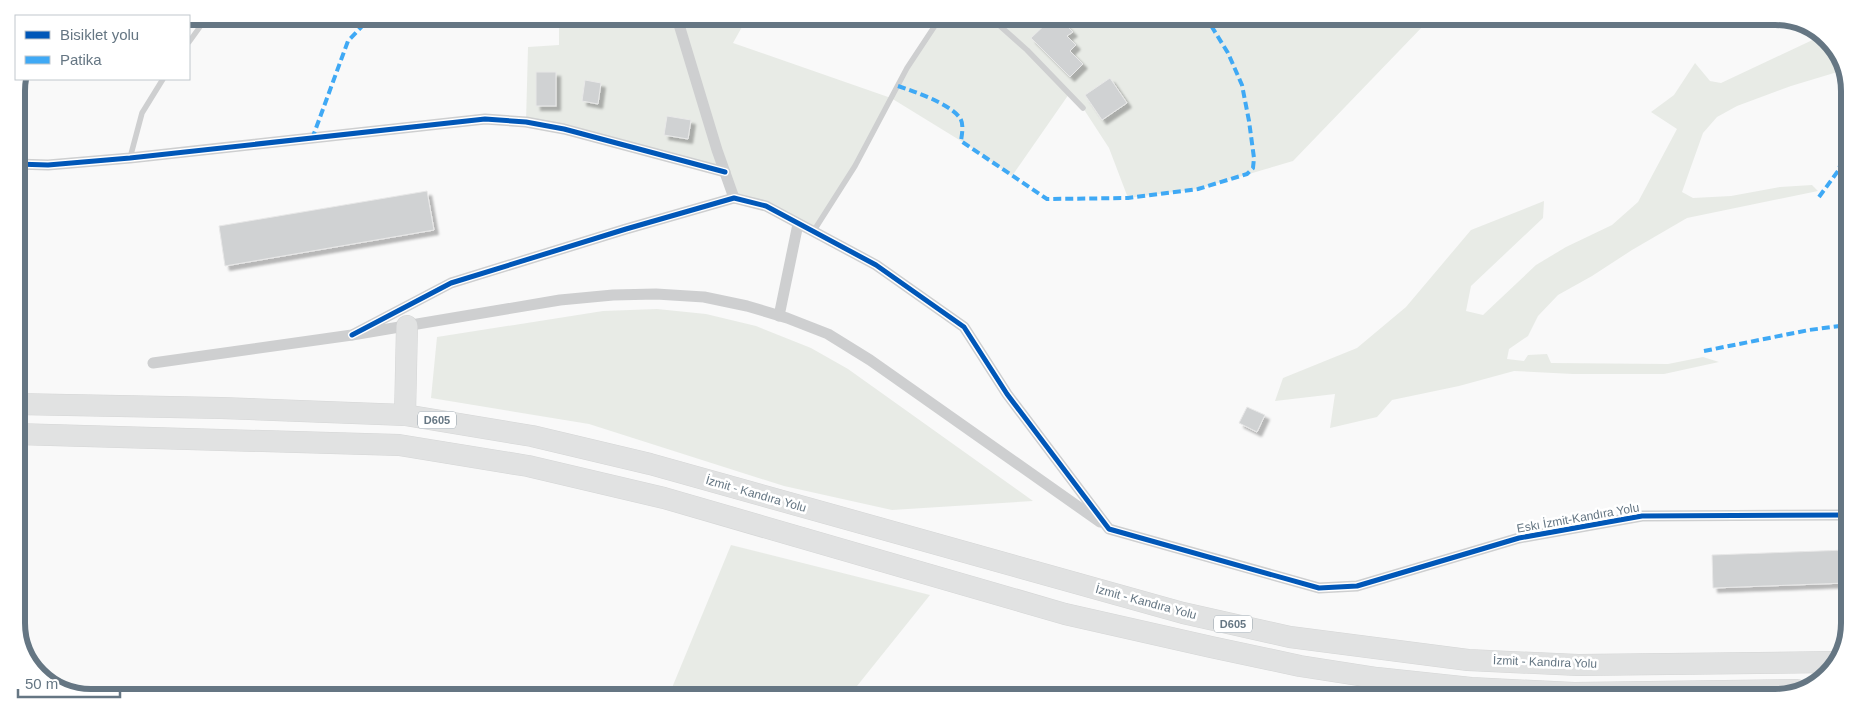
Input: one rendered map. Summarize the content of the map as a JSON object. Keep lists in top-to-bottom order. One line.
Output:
{"streets":{"highway":["D605","İzmit - Kandıra Yolu"],"street":["Eskı İzmit-Kandıra Yolu"]},"crossings":[["D605","İzmit - Kandıra Yolu"]],"legend":["Bisiklet yolu","Patika"],"scale_bar":"50 m"}
